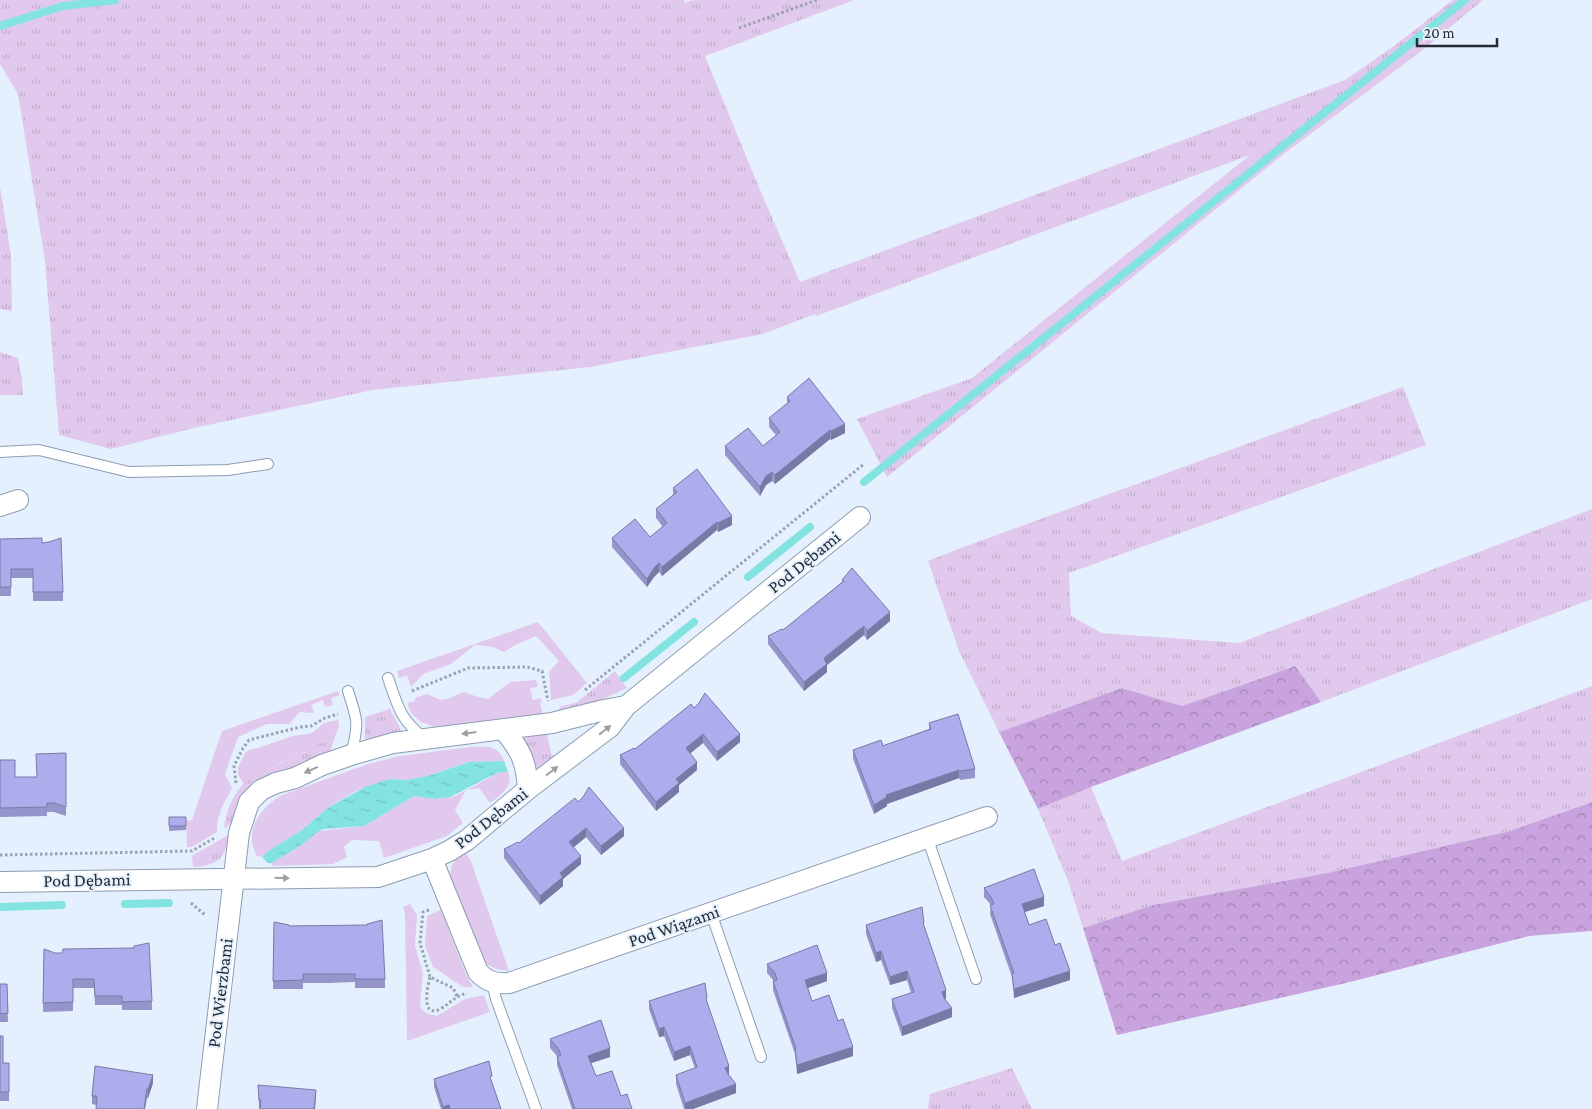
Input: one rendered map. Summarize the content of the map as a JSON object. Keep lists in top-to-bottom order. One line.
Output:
{"streets":{"street":["Pod Dębami","Pod Wiązami","Pod Wierzbami"]},"crossings":[["Pod Dębami","Pod Wierzbami"]],"scale_bar":"20 m"}
